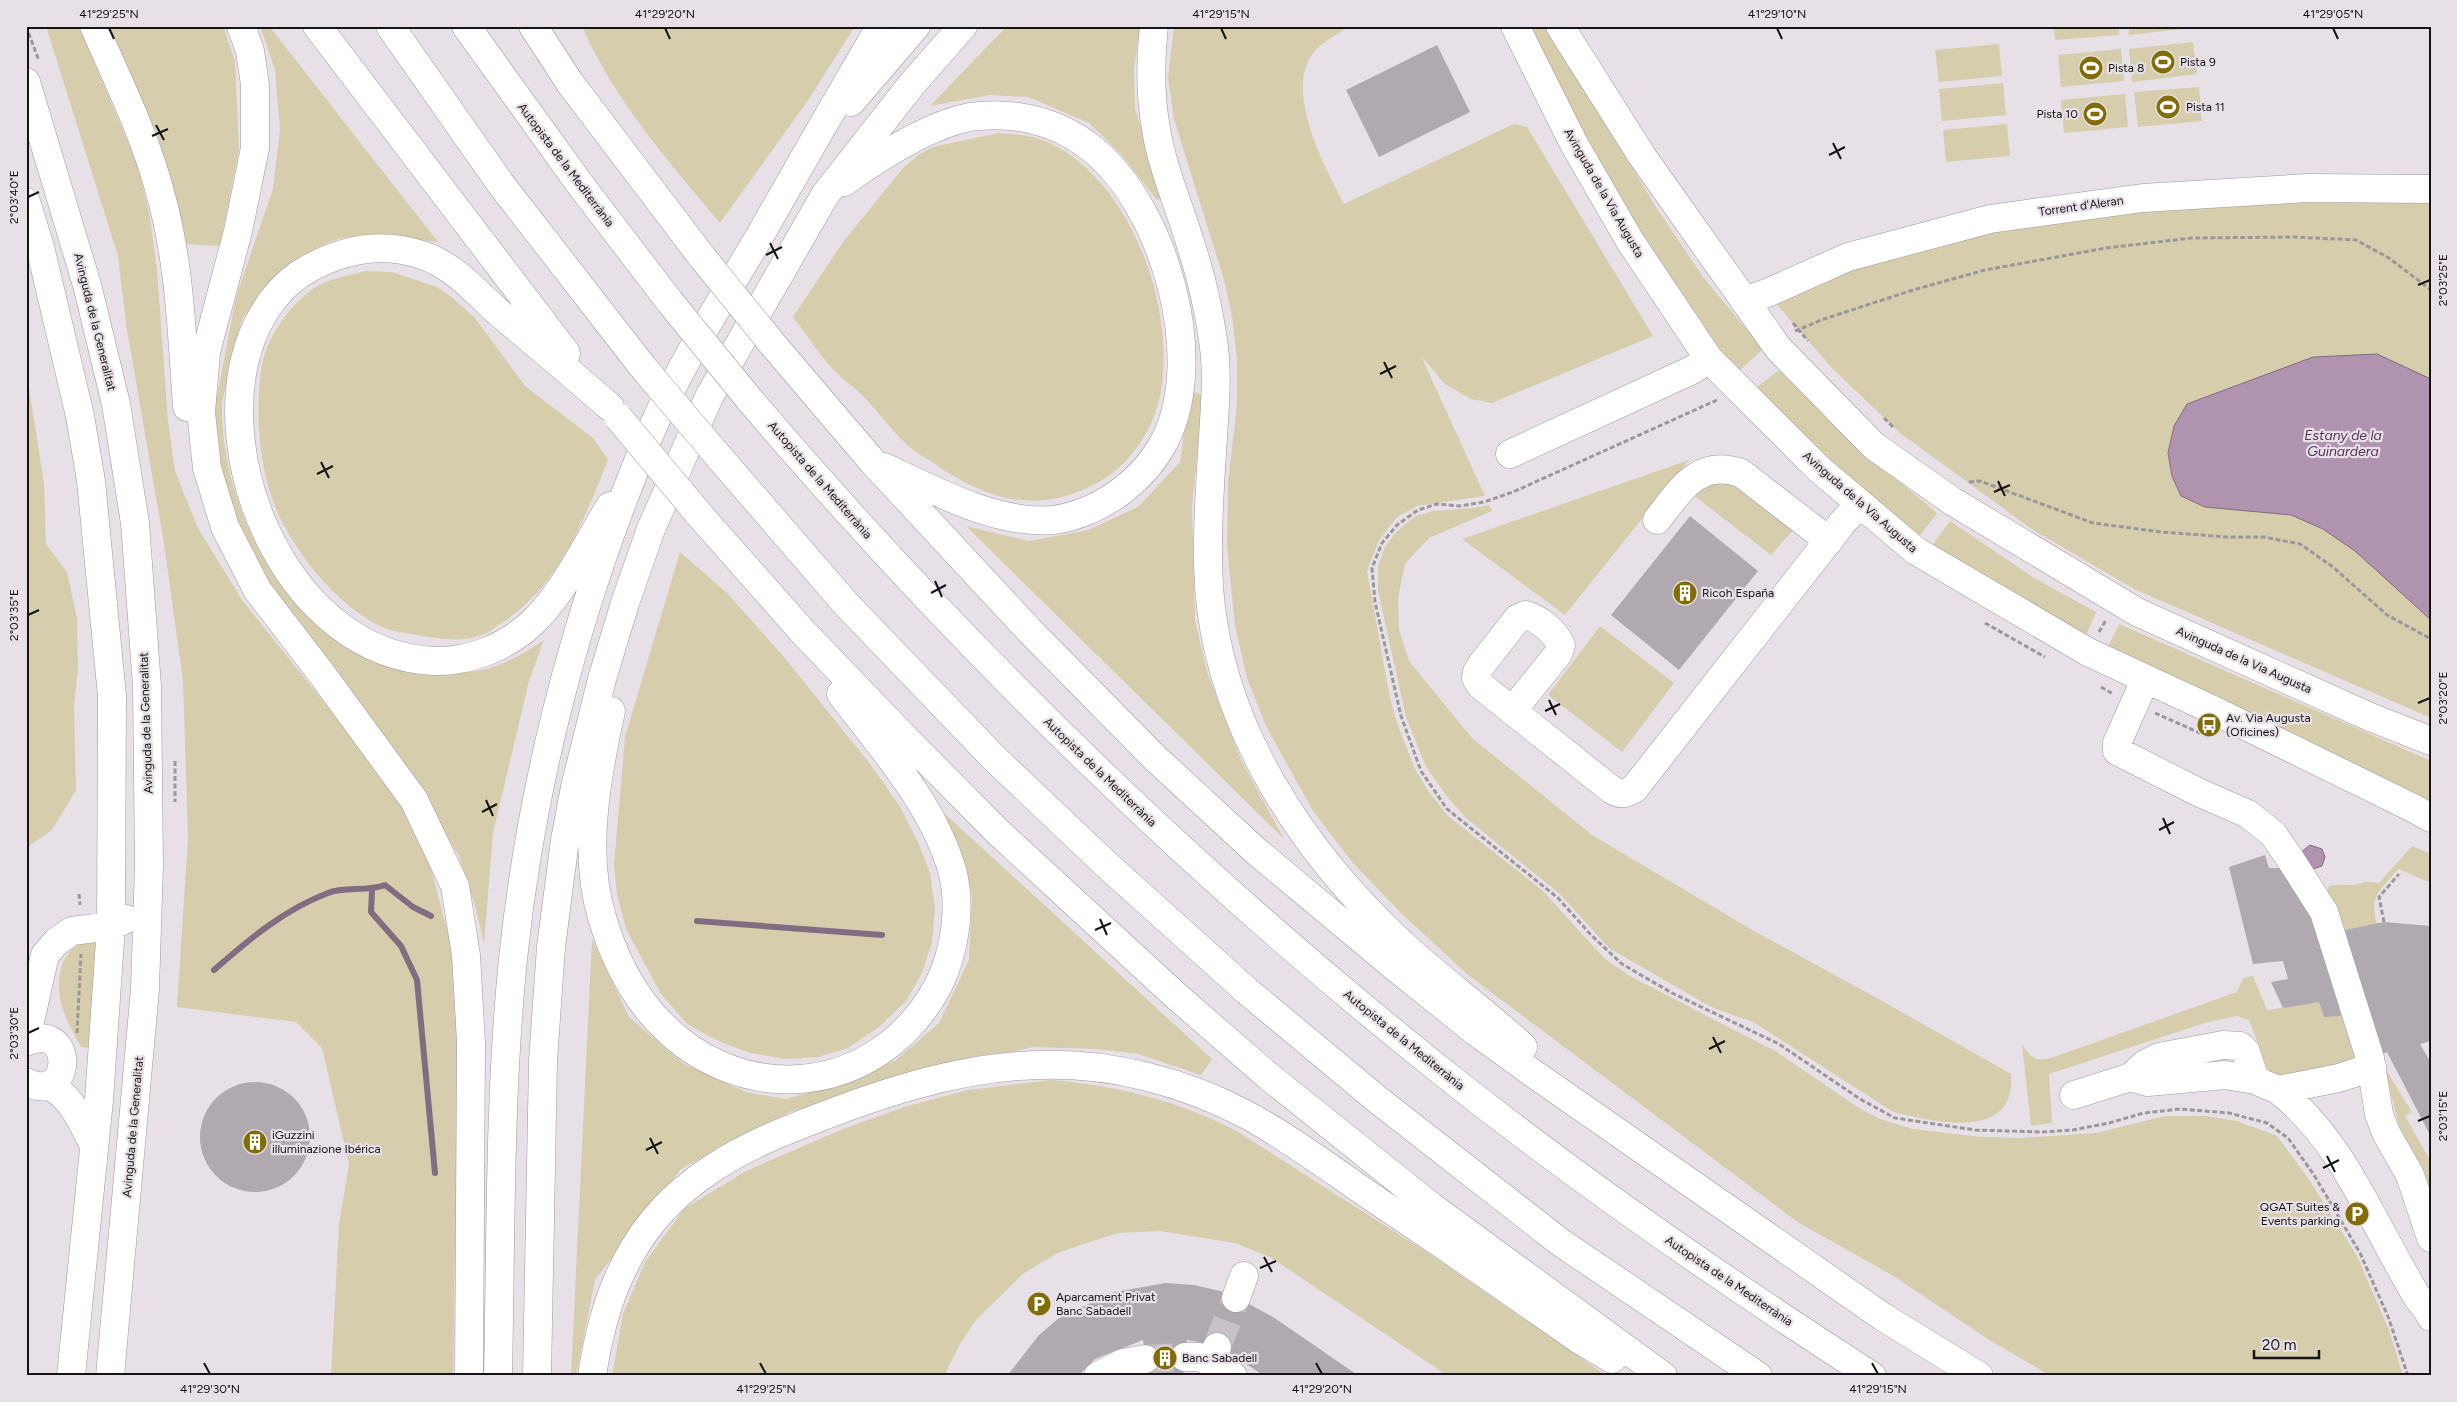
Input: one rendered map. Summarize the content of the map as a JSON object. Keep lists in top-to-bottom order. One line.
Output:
{"streets":{"main road":["Autopista de la Mediterrània","Avinguda de la Via Augusta","Torrent d'Aleran","Avinguda de la Generalitat"]},"crossings":[["Avinguda de la Via Augusta","Torrent d'Aleran"]],"water":["Estany de la Guinardera"],"places":{"sports":["Pista 9","Pista 8","Pista 11","Pista 10"],"building":["Ricoh España","iGuzzini illuminazione Ibérica","Banc Sabadell"],"bus stop":["Av. Via Augusta (Oficines)"],"parking":["QGAT Suites & Events parking","Aparcament Privat Banc Sabadell"]},"scale_bar":"20 m","coordinates":["41°29'25\"N","41°29'20\"N","41°29'15\"N","41°29'10\"N","41°29'05\"N","2°03'40\"E","2°03'25\"E","2°03'35\"E","2°03'20\"E","2°03'30\"E","2°03'15\"E","41°29'30\"N"]}
